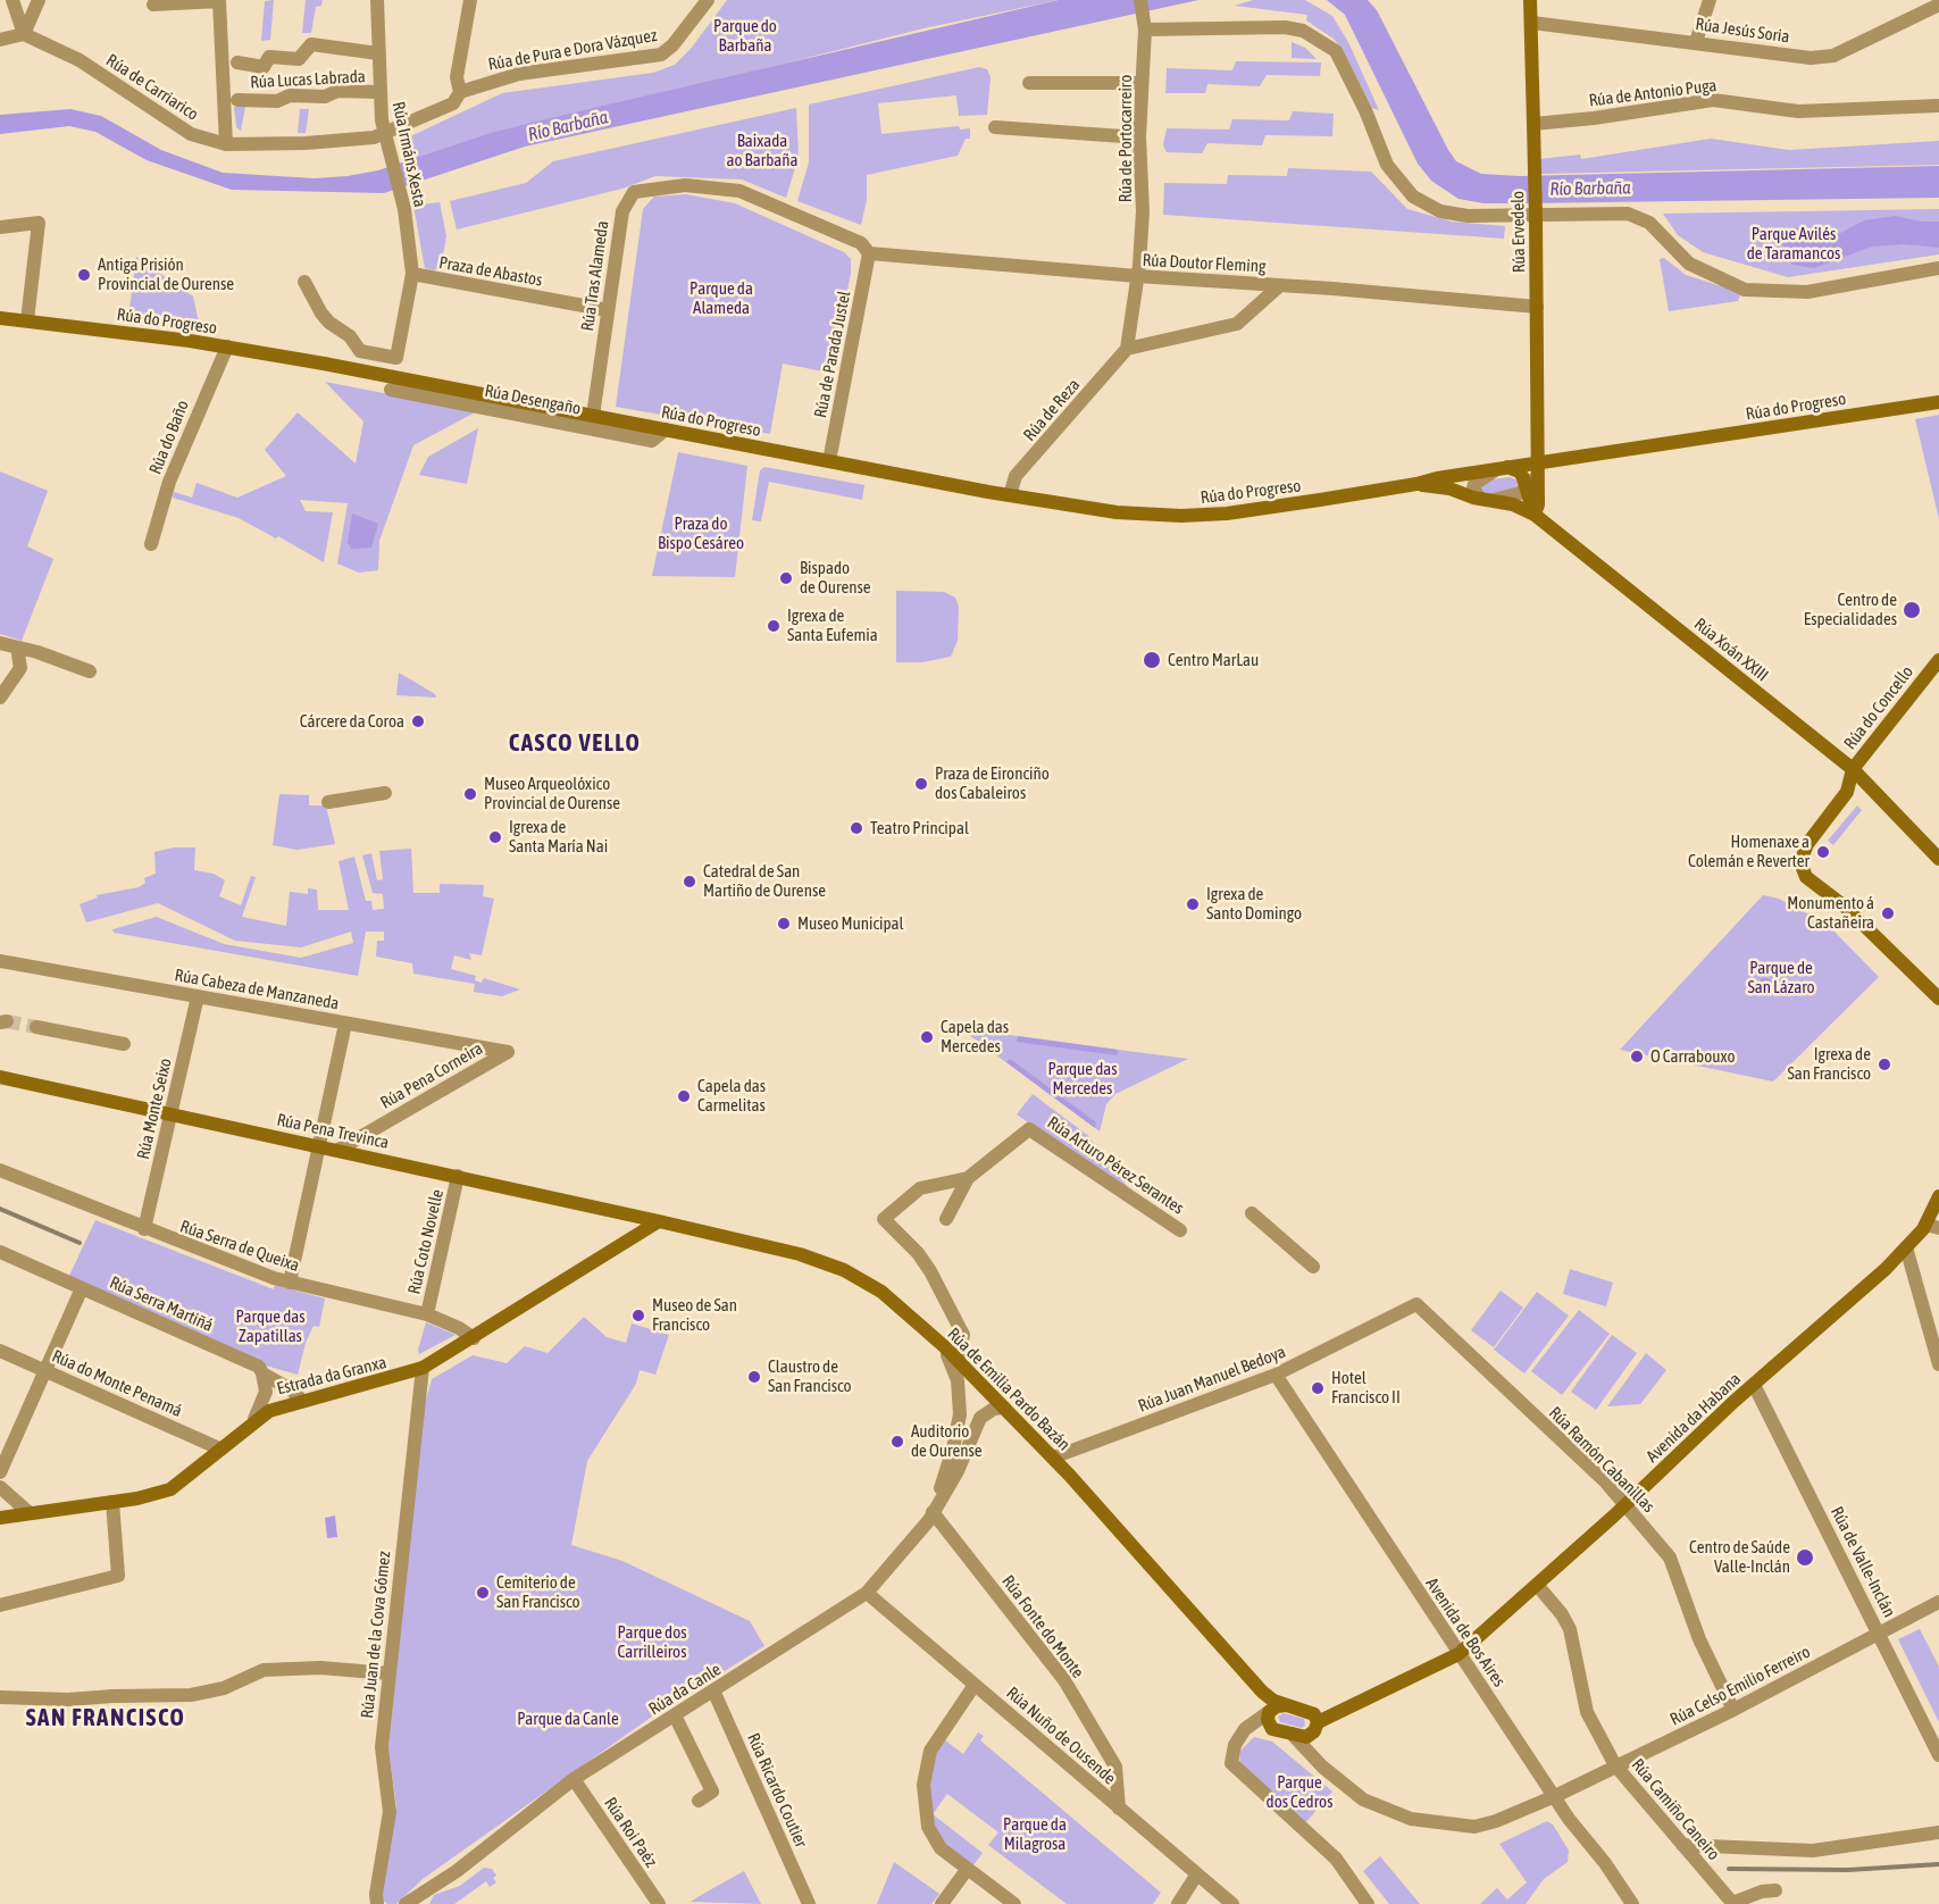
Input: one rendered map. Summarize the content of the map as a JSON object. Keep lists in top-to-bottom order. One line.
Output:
{"streets":{"street":["Rúa Jesús Soria","Rúa de Pura e Dora Vázquez","Rúa Lucas Labrada","Rúa de Carriarico","Rúa de Antonio Puga","Rúa de Portocarreiro","Rúa Irmáns Xesta","Rúa Ervedelo","Rúa Doutor Fleming","Praza de Abastos","Rúa Tras Alameda","Rúa do Progreso","Rúa de Parada Justel","Rúa Desengaño","Rúa de Reza","Rúa do Baño","Rúa Xoán XXIII","Rúa do Concello","Rúa Cabeza de Manzaneda","Rúa Pena Corneira","Rúa Monte Seixo","Rúa Pena Trevinca","Rúa Arturo Pérez Serantes","Rúa Coto Novelle","Rúa Serra de Queixa","Rúa Serra Martiñá","Estrada da Granxa","Rúa Juan Manuel Bedoya","Rúa do Monte Penamá","Rúa de Emilia Pardo Bazán","Avenida da Habana","Rúa Ramón Cabanillas","Rúa de Valle-Inclán","Rúa Fonte do Monte","Avenida de Bos Aires","Rúa Juan de la Cova Gómez","Rúa Celso Emilio Ferreiro","Rúa da Canle","Rúa Nuño de Ousende","Rúa Ricardo Coutier","Rúa Camiño Caneiro","Rúa Roi Paéz"]},"crossings":[["Rúa Jesús Soria","Rúa Ervedelo"],["Rúa de Pura e Dora Vázquez","Rúa de Carriarico"],["Rúa de Pura e Dora Vázquez","Rúa Irmáns Xesta"],["Rúa Lucas Labrada","Rúa Irmáns Xesta"],["Rúa de Carriarico","Rúa Irmáns Xesta"],["Rúa de Antonio Puga","Rúa Ervedelo"],["Rúa de Portocarreiro","Rúa Doutor Fleming"],["Rúa Irmáns Xesta","Praza de Abastos"],["Rúa Ervedelo","Rúa Doutor Fleming"],["Rúa Ervedelo","Rúa do Progreso"],["Rúa Doutor Fleming","Rúa Tras Alameda"],["Rúa Doutor Fleming","Rúa de Parada Justel"],["Praza de Abastos","Rúa Tras Alameda"],["Rúa Tras Alameda","Rúa do Progreso"],["Rúa Tras Alameda","Rúa de Parada Justel"],["Rúa do Progreso","Rúa de Parada Justel"],["Rúa do Progreso","Rúa Desengaño"],["Rúa do Progreso","Rúa de Reza"],["Rúa do Progreso","Rúa do Baño"],["Rúa do Progreso","Rúa Xoán XXIII"],["Rúa Xoán XXIII","Rúa do Concello"],["Rúa Cabeza de Manzaneda","Rúa Pena Corneira"],["Rúa Cabeza de Manzaneda","Rúa Monte Seixo"],["Rúa Pena Corneira","Rúa Pena Trevinca"],["Rúa Monte Seixo","Rúa Pena Trevinca"],["Rúa Monte Seixo","Rúa Serra de Queixa"],["Rúa Pena Trevinca","Rúa Coto Novelle"],["Rúa Pena Trevinca","Estrada da Granxa"],["Rúa Pena Trevinca","Rúa de Emilia Pardo Bazán"],["Rúa Arturo Pérez Serantes","Rúa de Emilia Pardo Bazán"],["Rúa Coto Novelle","Rúa Serra de Queixa"],["Rúa Serra de Queixa","Estrada da Granxa"],["Rúa Serra Martiñá","Estrada da Granxa"],["Estrada da Granxa","Rúa do Monte Penamá"],["Estrada da Granxa","Rúa de Emilia Pardo Bazán"],["Estrada da Granxa","Rúa Juan de la Cova Gómez"],["Rúa Juan Manuel Bedoya","Rúa de Emilia Pardo Bazán"],["Rúa Juan Manuel Bedoya","Rúa Ramón Cabanillas"],["Rúa Juan Manuel Bedoya","Avenida de Bos Aires"],["Rúa de Emilia Pardo Bazán","Avenida da Habana"],["Rúa de Emilia Pardo Bazán","Rúa da Canle"],["Avenida da Habana","Rúa Ramón Cabanillas"],["Avenida da Habana","Rúa de Valle-Inclán"],["Avenida da Habana","Avenida de Bos Aires"],["Avenida da Habana","Rúa Camiño Caneiro"],["Rúa Ramón Cabanillas","Rúa Celso Emilio Ferreiro"],["Rúa de Valle-Inclán","Rúa Celso Emilio Ferreiro"],["Rúa Fonte do Monte","Rúa da Canle"],["Rúa Fonte do Monte","Rúa Nuño de Ousende"],["Avenida de Bos Aires","Rúa Celso Emilio Ferreiro"],["Rúa Celso Emilio Ferreiro","Rúa Camiño Caneiro"],["Rúa da Canle","Rúa Nuño de Ousende"],["Rúa da Canle","Rúa Ricardo Coutier"],["Rúa da Canle","Rúa Roi Paéz"]],"districts":["CASCO VELLO","SAN FRANCISCO"],"water":["Río Barbaña"],"parks":["Parque do Barbaña","Baixada ao Barbaña","Parque Avilés de Taramancos","Parque da Alameda","Praza do Bispo Cesáreo","Parque de San Lázaro","Parque das Mercedes","Parque das Zapatillas","Parque dos Carrilleiros","Parque da Canle","Parque dos Cedros","Parque da Milagrosa"],"places":["Antiga Prisión Provincial de Ourense","Bispado de Ourense","Centro de Especialidades","Igrexa de Santa Eufemia","Centro MarLau","Cárcere da Coroa","Praza de Eironciño dos Cabaleiros","Museo Arqueolóxico Provincial de Ourense","Teatro Principal","Igrexa de Santa María Nai","Homenaxe a Colemán e Reverter","Catedral de San Martiño de Ourense","Igrexa de Santo Domingo","Monumento á Castañeira","Museo Municipal","Capela das Mercedes","O Carrabouxo","Igrexa de San Francisco","Capela das Carmelitas","Museo de San Francisco","Claustro de San Francisco","Hotel Francisco II","Auditorio de Ourense","Centro de Saúde Valle-Inclán","Cemiterio de San Francisco"]}
